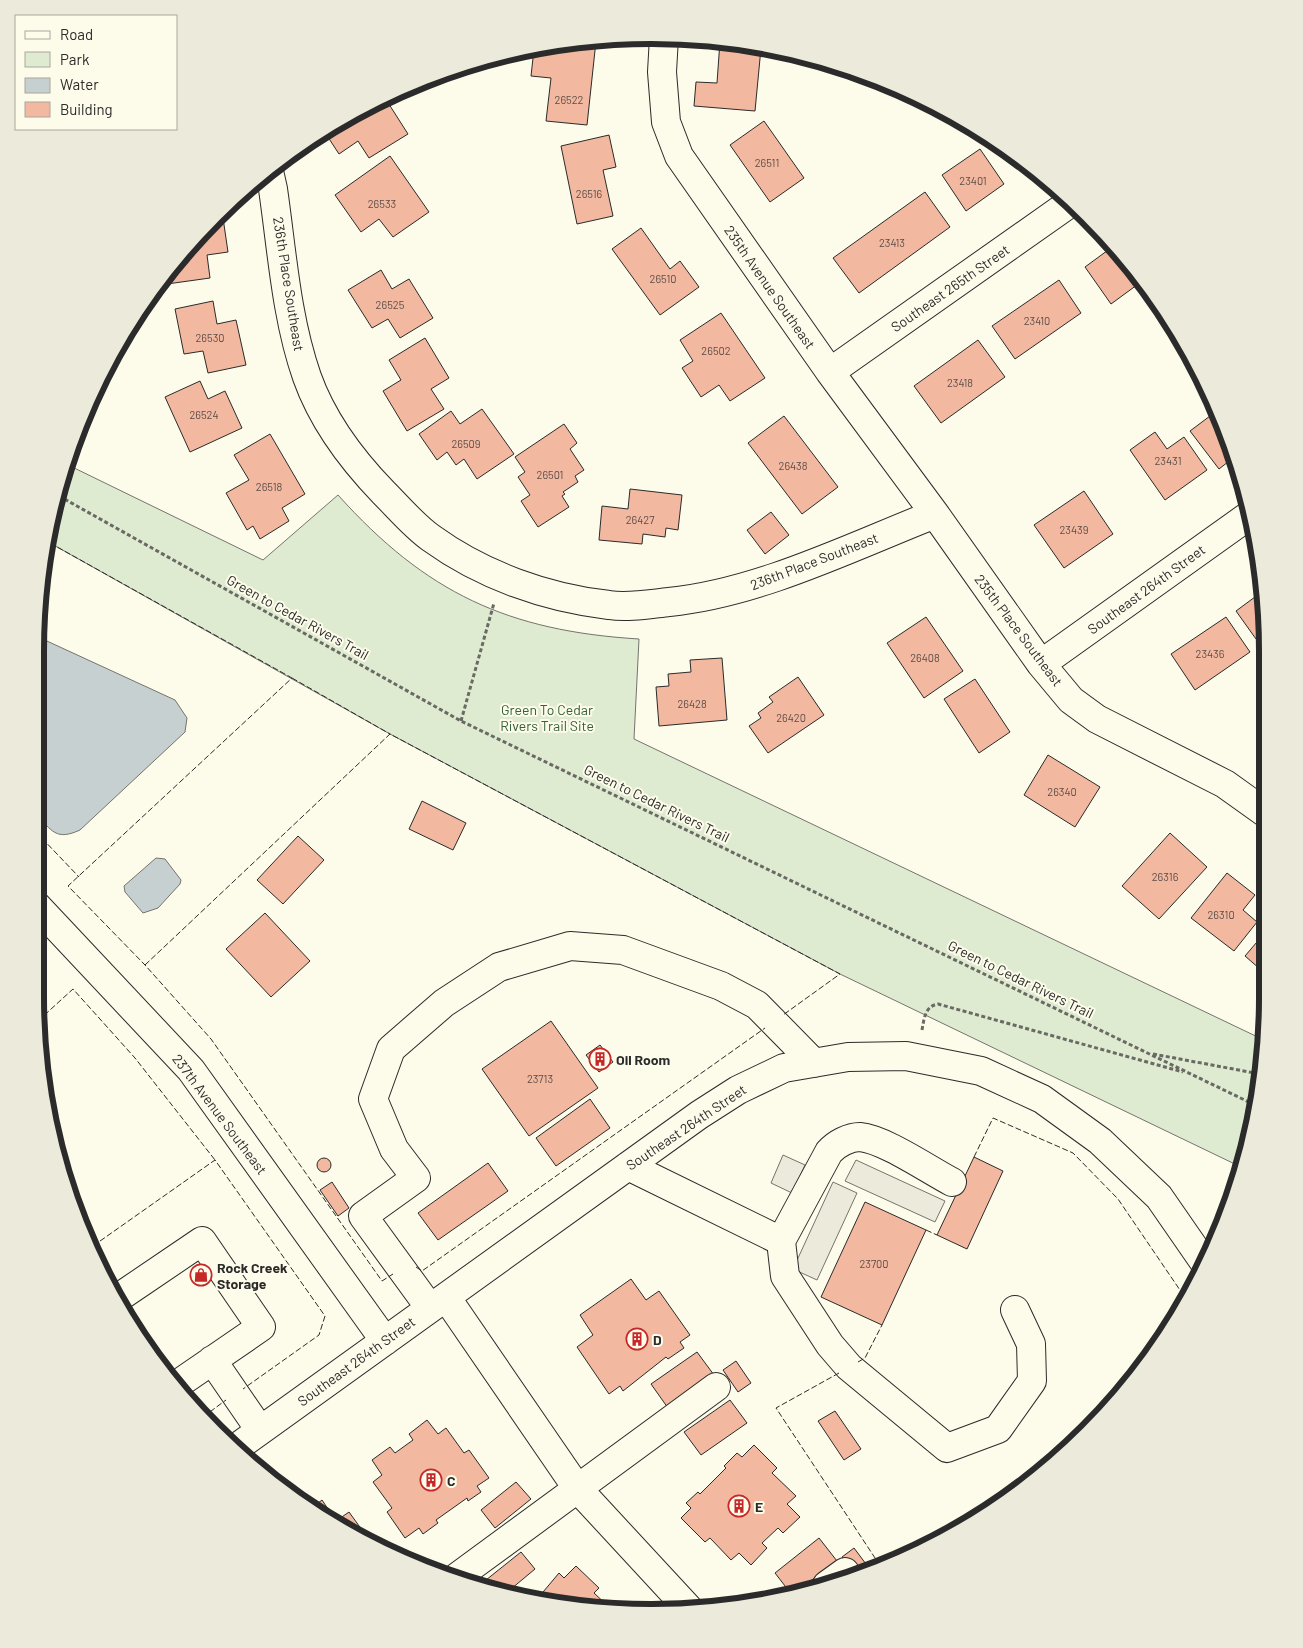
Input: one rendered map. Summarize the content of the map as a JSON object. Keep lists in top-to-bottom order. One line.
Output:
{"streets":{"street":["236th Place Southeast","235th Avenue Southeast","Southeast 265th Street","Southeast 264th Street","235th Place Southeast","237th Avenue Southeast"],"path":["Green to Cedar Rivers Trail"]},"crossings":[["236th Place Southeast","235th Avenue Southeast"],["236th Place Southeast","235th Place Southeast"],["235th Avenue Southeast","Southeast 265th Street"],["235th Avenue Southeast","235th Place Southeast"],["Southeast 264th Street","235th Place Southeast"],["Southeast 264th Street","237th Avenue Southeast"]],"parks":["Green To Cedar Rivers Trail Site"],"places":{"building":["Oil Room","D","C","E"],"shop":["Rock Creek Storage"]},"house_numbers":["26522","26511","23401","26516","26533","23413","26510","26525","23410","26530","26502","23418","26524","26509","23431","26438","26501","26518","26427","23439","23436","26408","26428","26420","26340","26316","26310","23713","23700"],"legend":["Road","Park","Water","Building"]}
